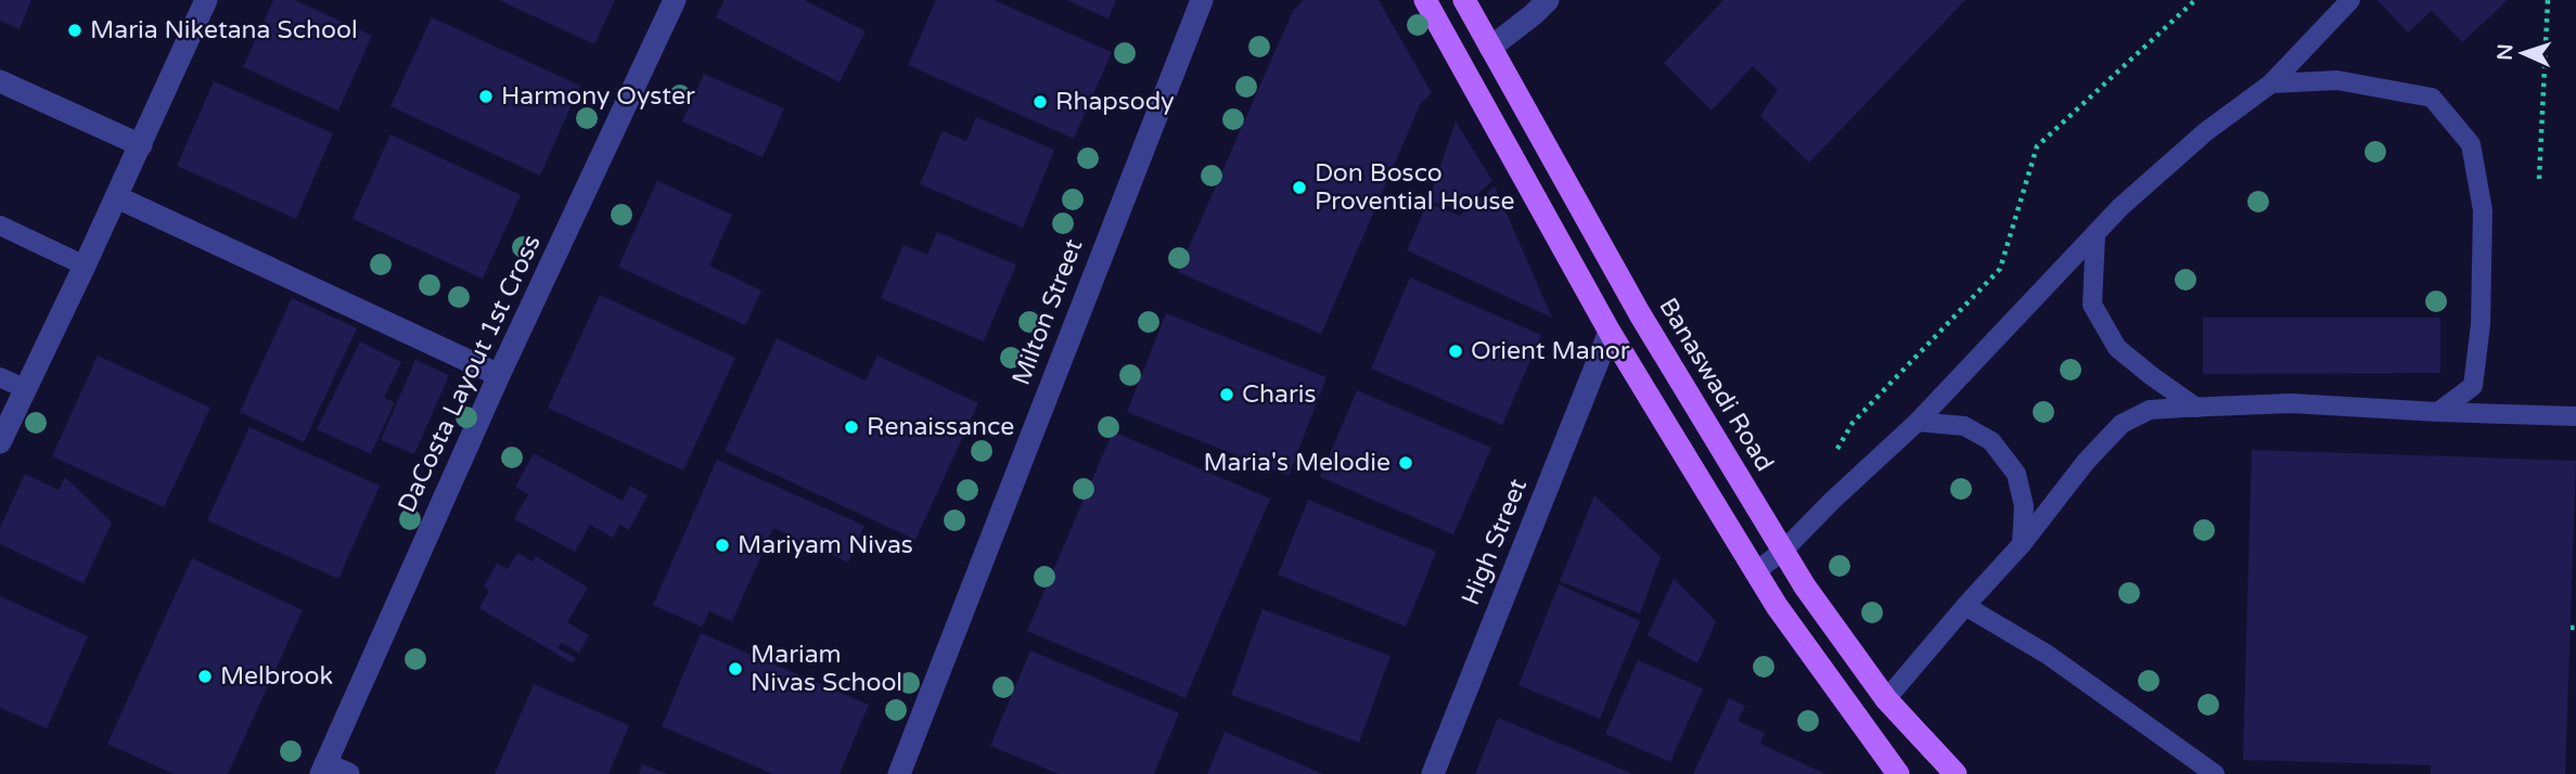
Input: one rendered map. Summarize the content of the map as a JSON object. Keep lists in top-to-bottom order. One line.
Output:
{"streets":{"main road":["Banaswadi Road"],"street":["Milton Street","DaCosta Layout 1st Cross","High Street"]},"places":["Maria Niketana School","Harmony Oyster","Rhapsody","Don Bosco Provential House","Orient Manor","Charis","Renaissance","Maria's Melodie","Mariyam Nivas","Mariam Nivas School","Melbrook"],"north":"left"}
